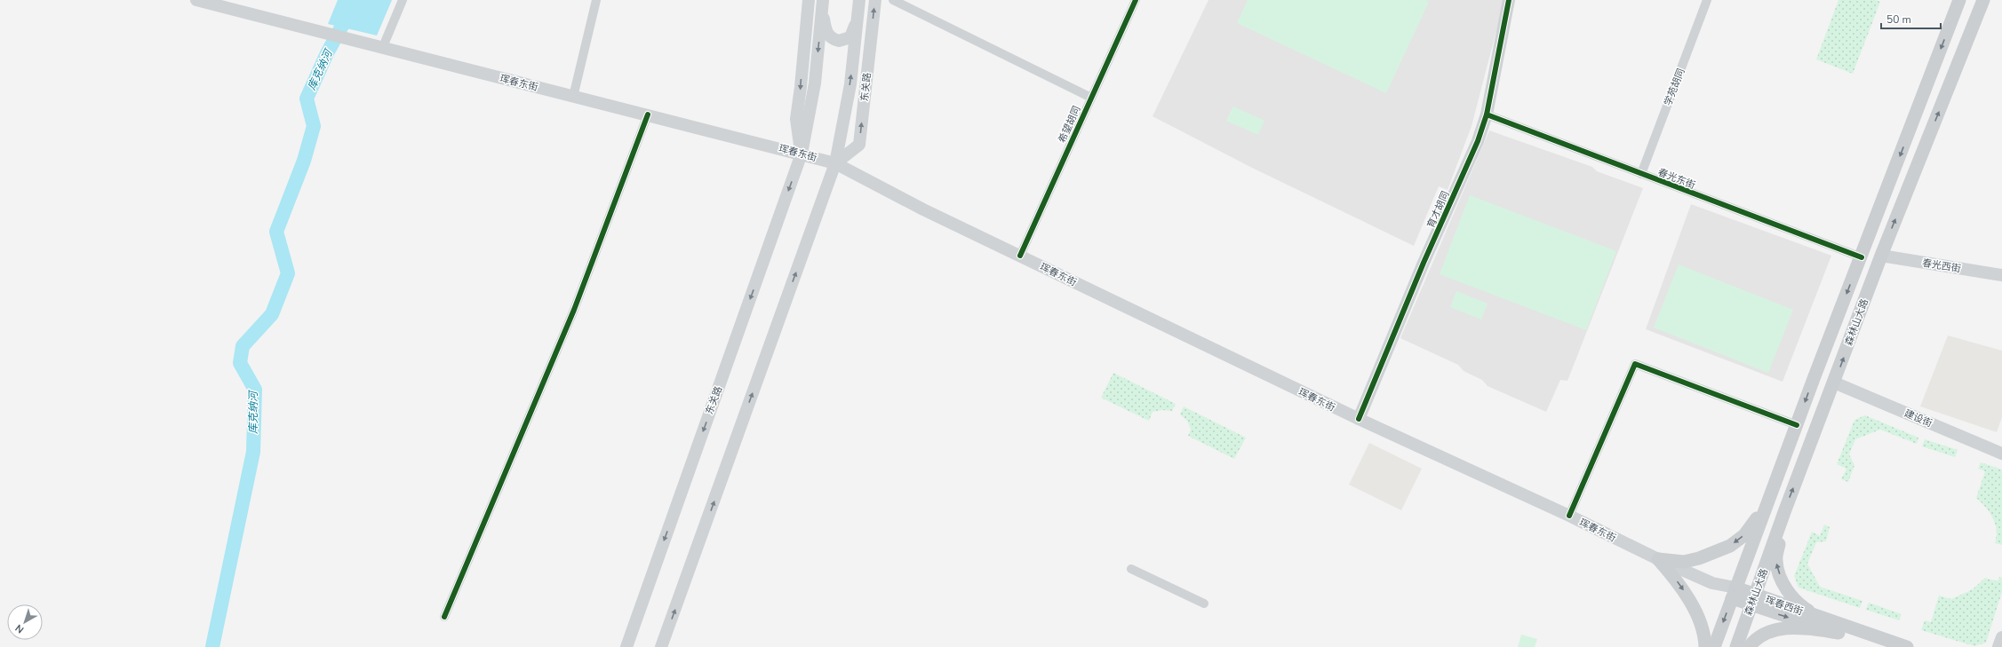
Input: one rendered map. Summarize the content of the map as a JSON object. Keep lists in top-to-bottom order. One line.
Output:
{"streets":{"main road":["珲春东街","东关路","育才胡同","春光西街","森林山大路","建设街","珲春西街"],"street":["学苑胡同","希望胡同","春光东街"]},"crossings":[["珲春东街","东关路"],["珲春东街","希望胡同"],["珲春东街","育才胡同"],["珲春东街","珲春西街"],["学苑胡同","春光东街"],["春光东街","育才胡同"],["春光东街","森林山大路"],["春光西街","森林山大路"],["森林山大路","建设街"],["森林山大路","珲春西街"]],"water":["库克纳河"],"scale_bar":"50 m","north":"bottom left"}
